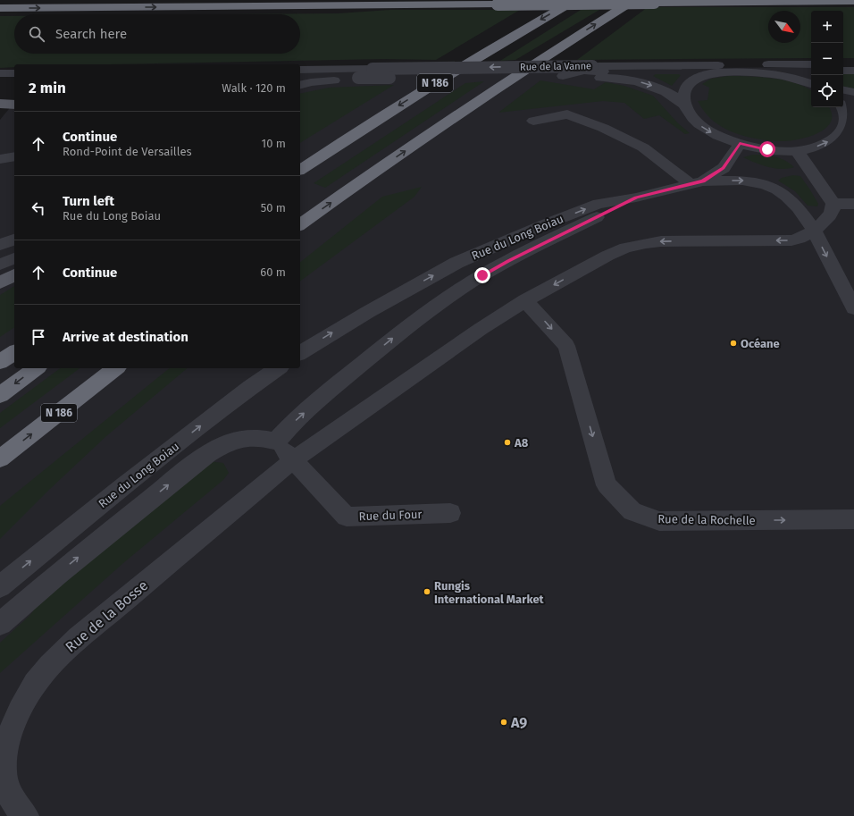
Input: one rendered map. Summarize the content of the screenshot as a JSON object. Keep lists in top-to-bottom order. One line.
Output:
{"streets":{"highway":["N 186"],"street":["Rue de la Vanne","Rue du Long Boiau","Rue du Four","Rue de la Rochelle","Rue de la Bosse"]},"crossings":[["Rue du Four","Rue de la Bosse"],["Rue de la Rochelle","Rue de la Bosse"]],"one_way":["Rue de la Rochelle"],"places":["Océane","A8","Rungis International Market","A9"],"north":"bottom right","page":{"map_buttons":["+","−"],"search":"Search here","heading":["2 min","Walk · 120 m"],"list":[["Continue","Rond-Point de Versailles","10 m"],["Turn left","Rue du Long Boiau","50 m"],["Continue","60 m"],"Arrive at destination"]}}
